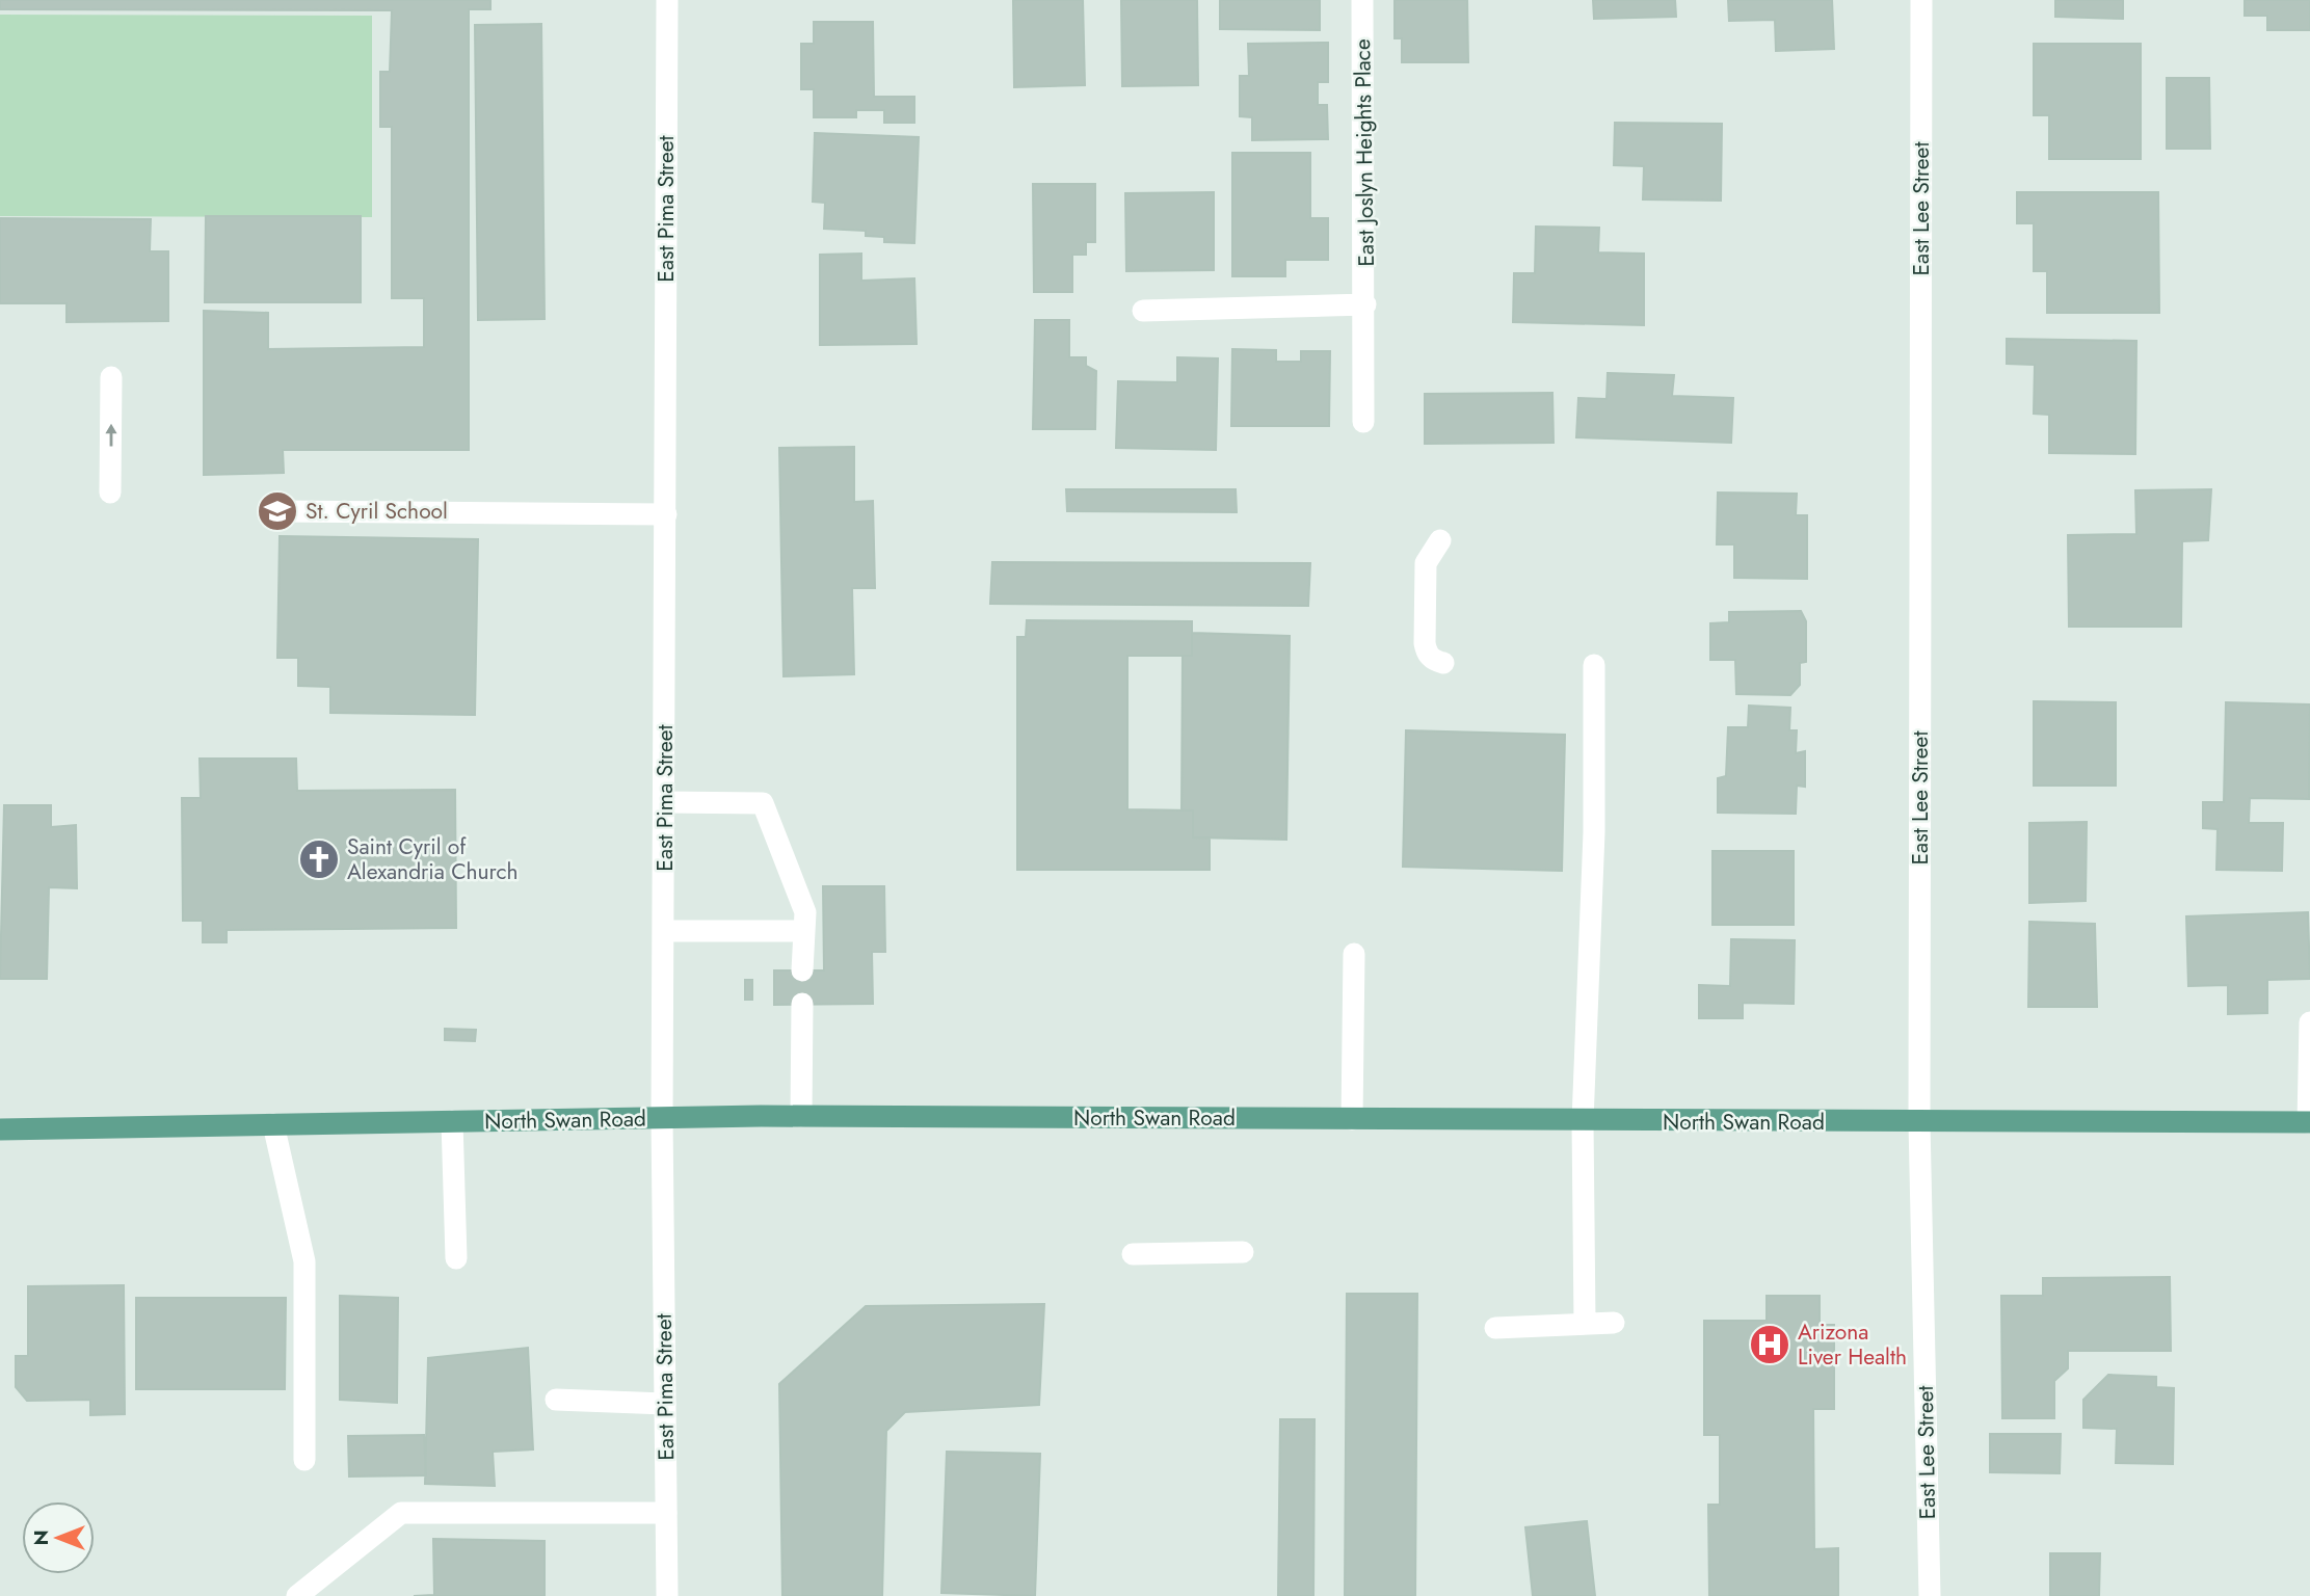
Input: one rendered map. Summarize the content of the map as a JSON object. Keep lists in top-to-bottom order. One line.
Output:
{"streets":{"main road":["North Swan Road"],"street":["East Joslyn Heights Place","East Pima Street","East Lee Street"]},"crossings":[["East Pima Street","North Swan Road"],["East Lee Street","North Swan Road"]],"places":{"school or university":["St. Cyril School"],"church":["Saint Cyril of Alexandria Church"],"hospital":["Arizona Liver Health"]},"north":"left"}
